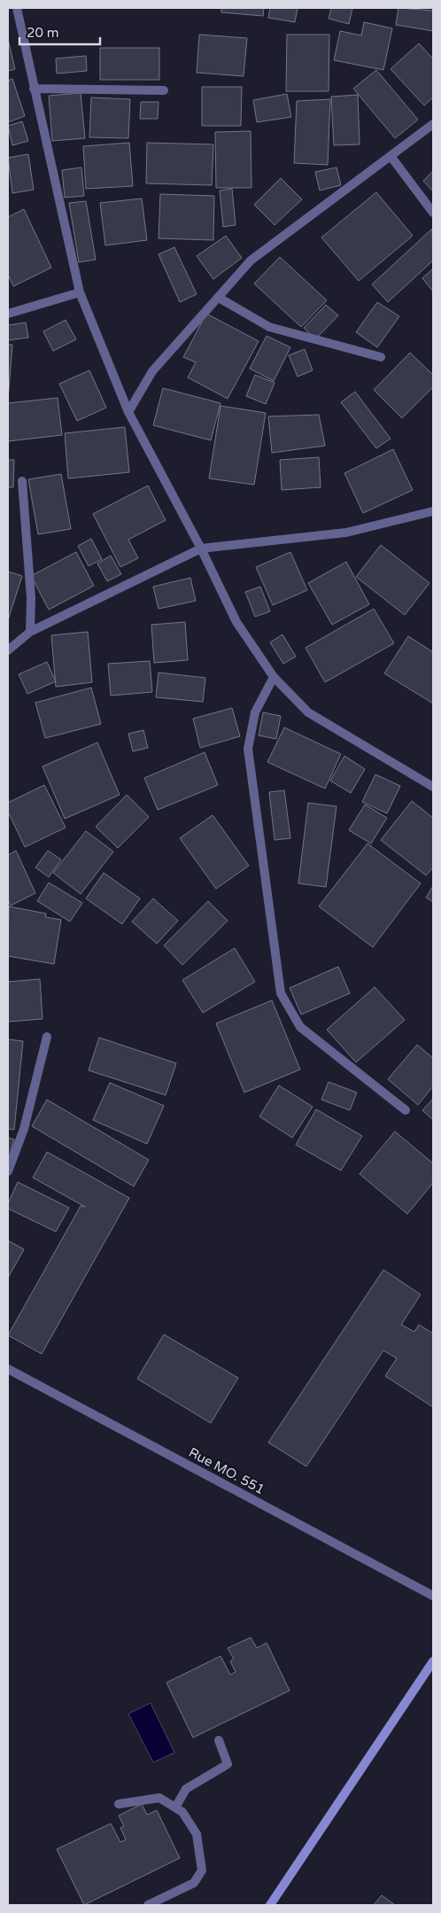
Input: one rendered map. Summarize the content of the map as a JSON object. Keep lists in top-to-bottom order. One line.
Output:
{"streets":{"street":["Rue MO. 551"]},"scale_bar":"20 m"}
